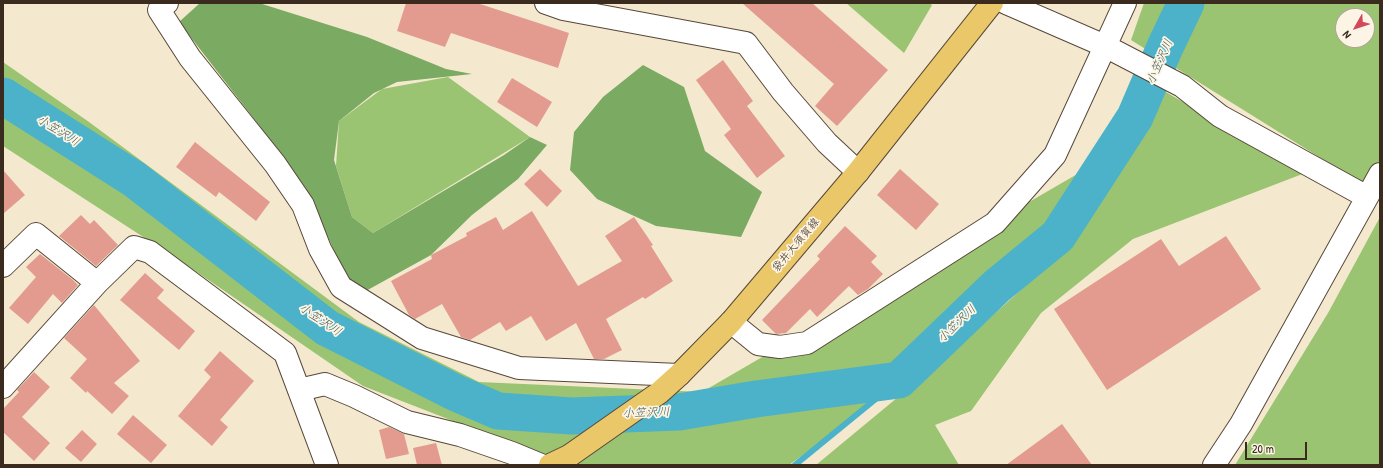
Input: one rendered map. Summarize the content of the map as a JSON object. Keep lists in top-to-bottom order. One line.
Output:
{"streets":{"main road":["袋井大須賀線"]},"water":["小笠沢川"],"scale_bar":"20 m","north":"bottom left"}
